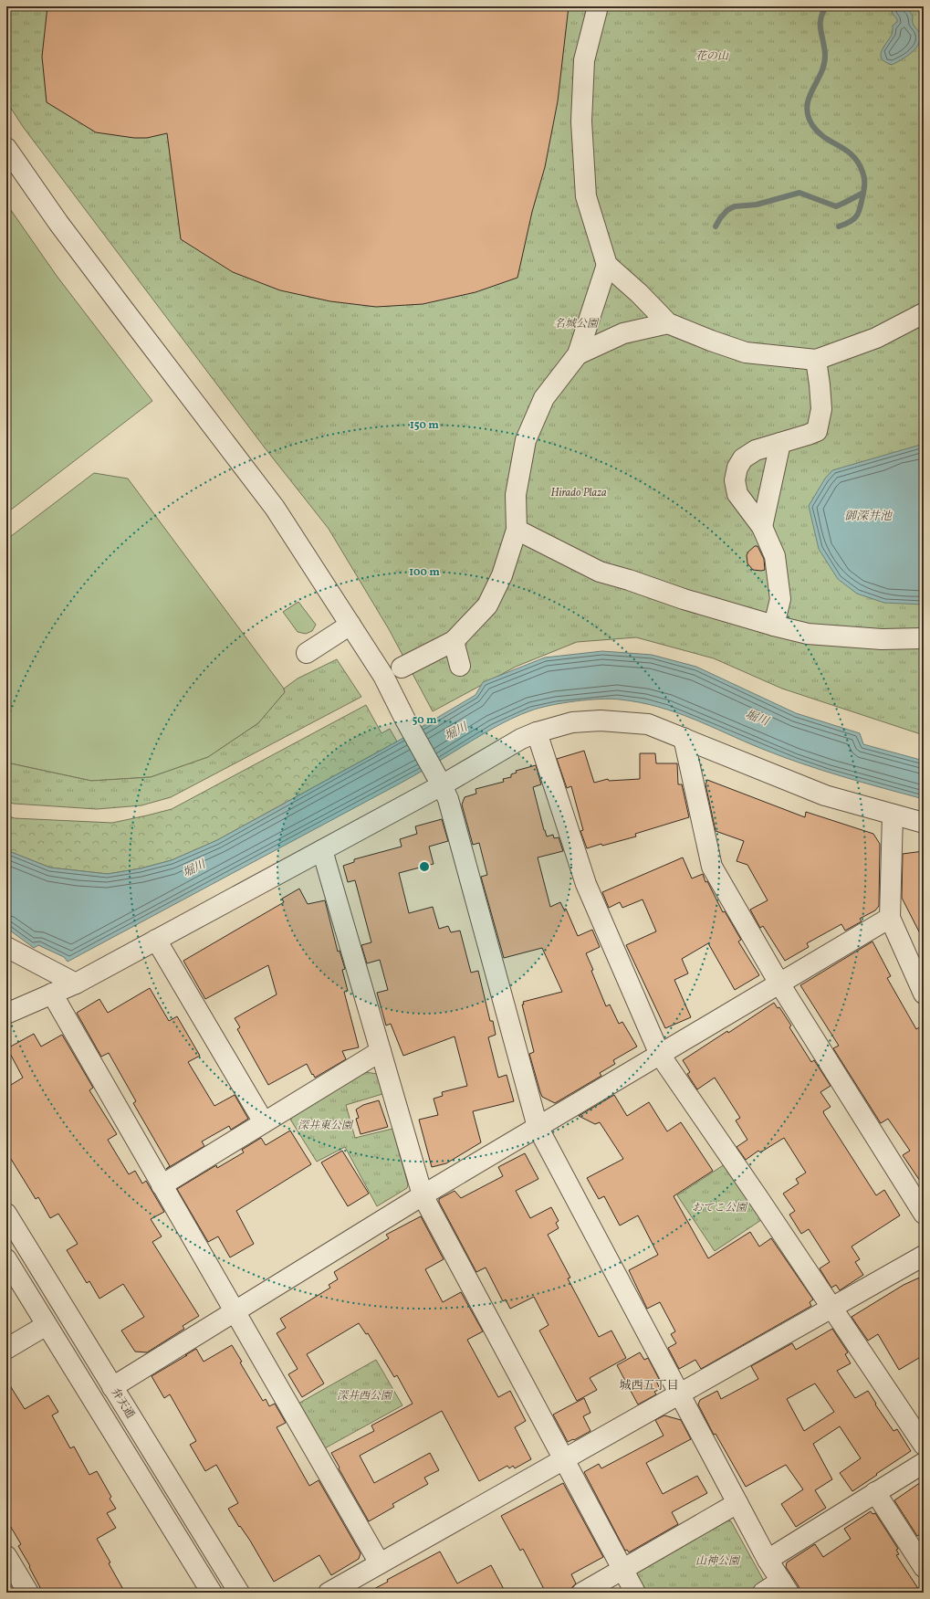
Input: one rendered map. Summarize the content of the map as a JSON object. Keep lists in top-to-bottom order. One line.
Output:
{"streets":{"street":["弁天通"]},"districts":["城西五丁目"],"water":["御深井池","堀川"],"parks":["花の山","名城公園","Hirado Plaza","深井東公園","おてこ公園","深井西公園","山神公園"],"rings":["150 m","100 m","50 m"]}
